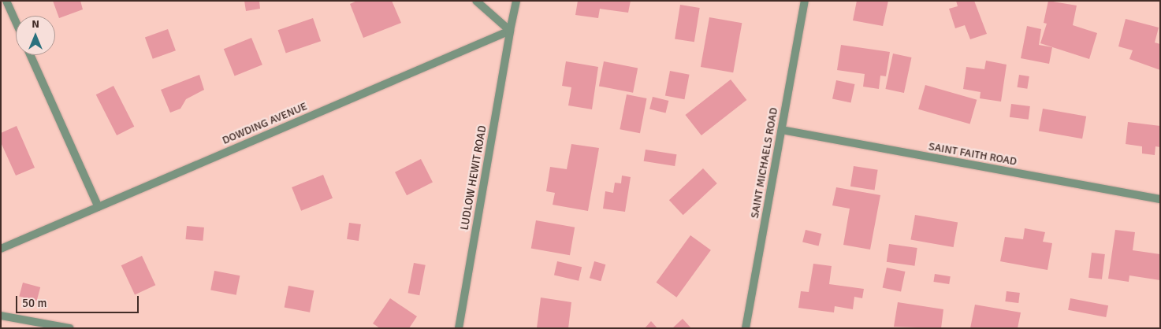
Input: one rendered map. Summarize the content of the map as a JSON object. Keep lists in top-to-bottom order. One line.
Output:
{"streets":{"street":["DOWDING AVENUE","SAINT FAITH ROAD","SAINT MICHAELS ROAD","LUDLOW HEWIT ROAD"]},"crossings":[["DOWDING AVENUE","LUDLOW HEWIT ROAD"],["SAINT FAITH ROAD","SAINT MICHAELS ROAD"]],"scale_bar":"50 m","north":"top"}
